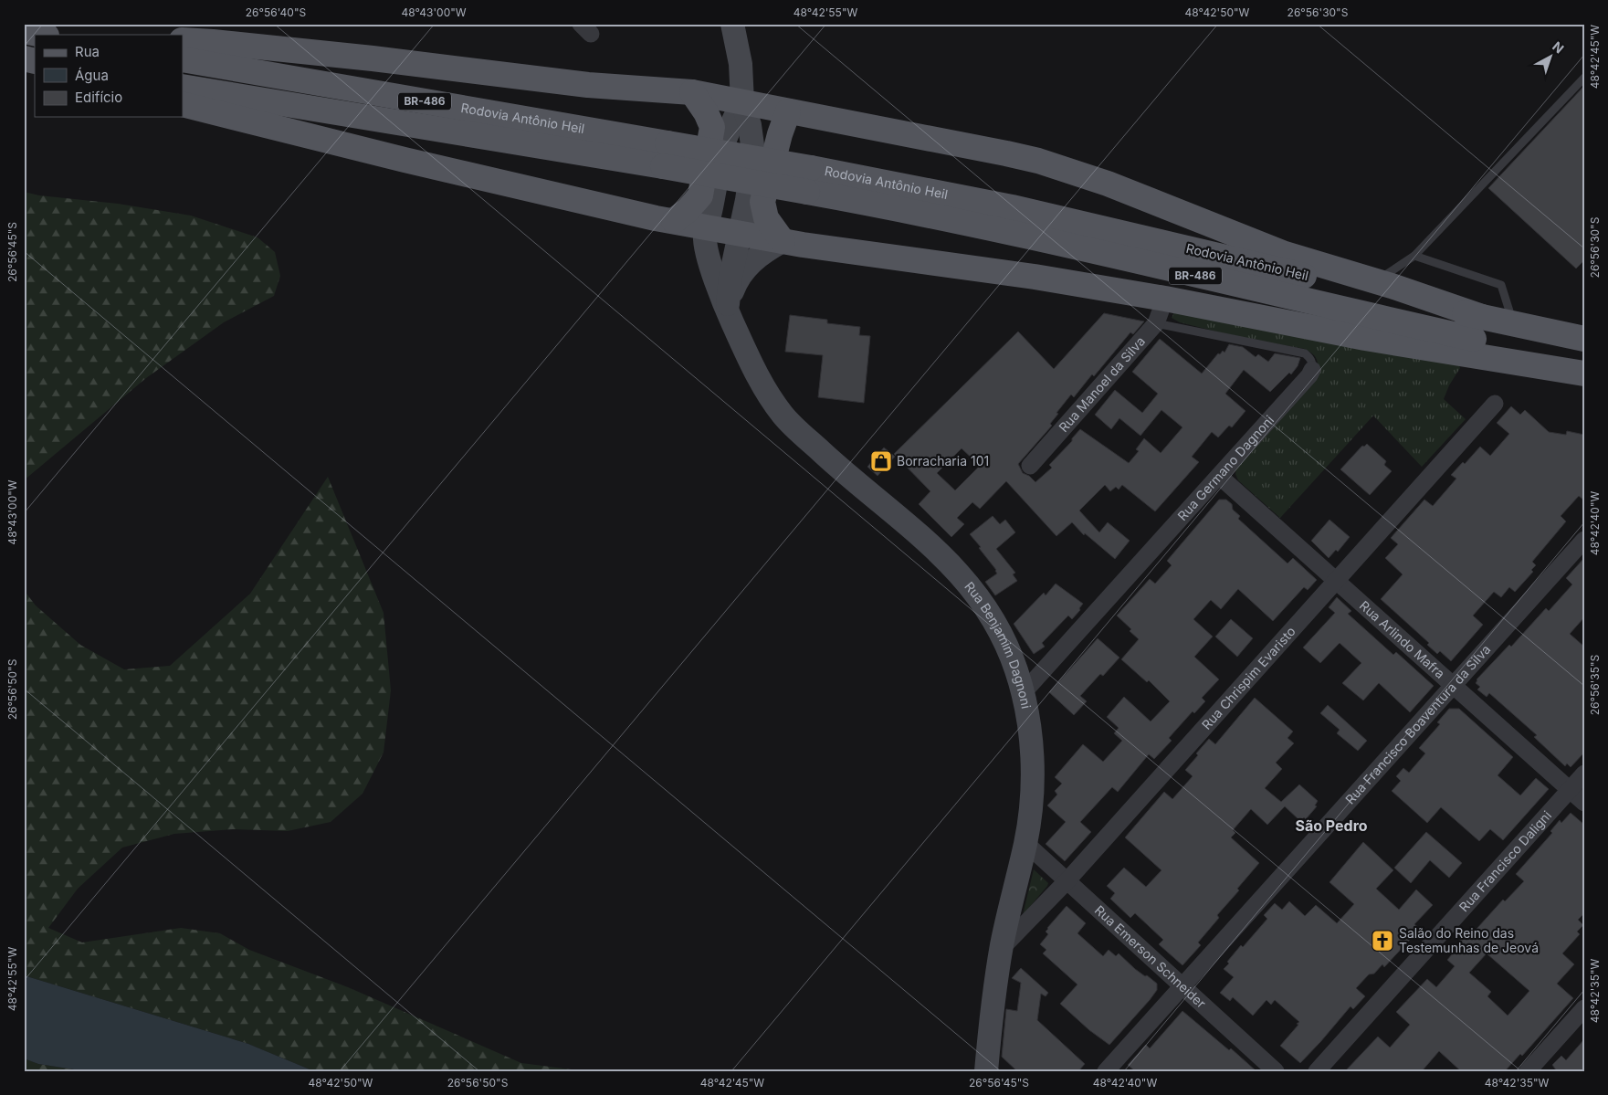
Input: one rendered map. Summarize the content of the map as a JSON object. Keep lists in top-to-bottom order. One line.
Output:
{"streets":{"main road":["BR-486","Rodovia Antônio Heil"],"street":["Rua Manoel da Silva","Rua Germano Dagnoni","Rua Arlindo Mafra","Rua Benjamim Dagnoni","Rua Chrispim Evaristo","Rua Francisco Boaventura da Silva","Rua Francisco Daligni","Rua Emerson Schneider"]},"crossings":[["Rua Manoel da Silva","Rua Germano Dagnoni"],["Rua Germano Dagnoni","Rua Arlindo Mafra"],["Rua Germano Dagnoni","Rua Benjamim Dagnoni"],["Rua Arlindo Mafra","Rua Chrispim Evaristo"],["Rua Arlindo Mafra","Rua Francisco Boaventura da Silva"],["Rua Arlindo Mafra","Rua Francisco Daligni"],["Rua Benjamim Dagnoni","Rua Chrispim Evaristo"],["Rua Benjamim Dagnoni","Rua Emerson Schneider"],["Rua Chrispim Evaristo","Rua Emerson Schneider"],["Rua Francisco Boaventura da Silva","Rua Emerson Schneider"]],"districts":["São Pedro"],"places":{"shop":["Borracharia 101"],"church":["Salão do Reino das Testemunhas de Jeová"]},"legend":["Rua","Água","Edifício"],"north":"top right","coordinates":["26°56'40\"S","48°43'00\"W","48°42'55\"W","48°42'50\"W","26°56'30\"S","48°42'45\"W","26°56'45\"S","48°42'40\"W","26°56'35\"S","26°56'50\"S","48°42'35\"W"]}
